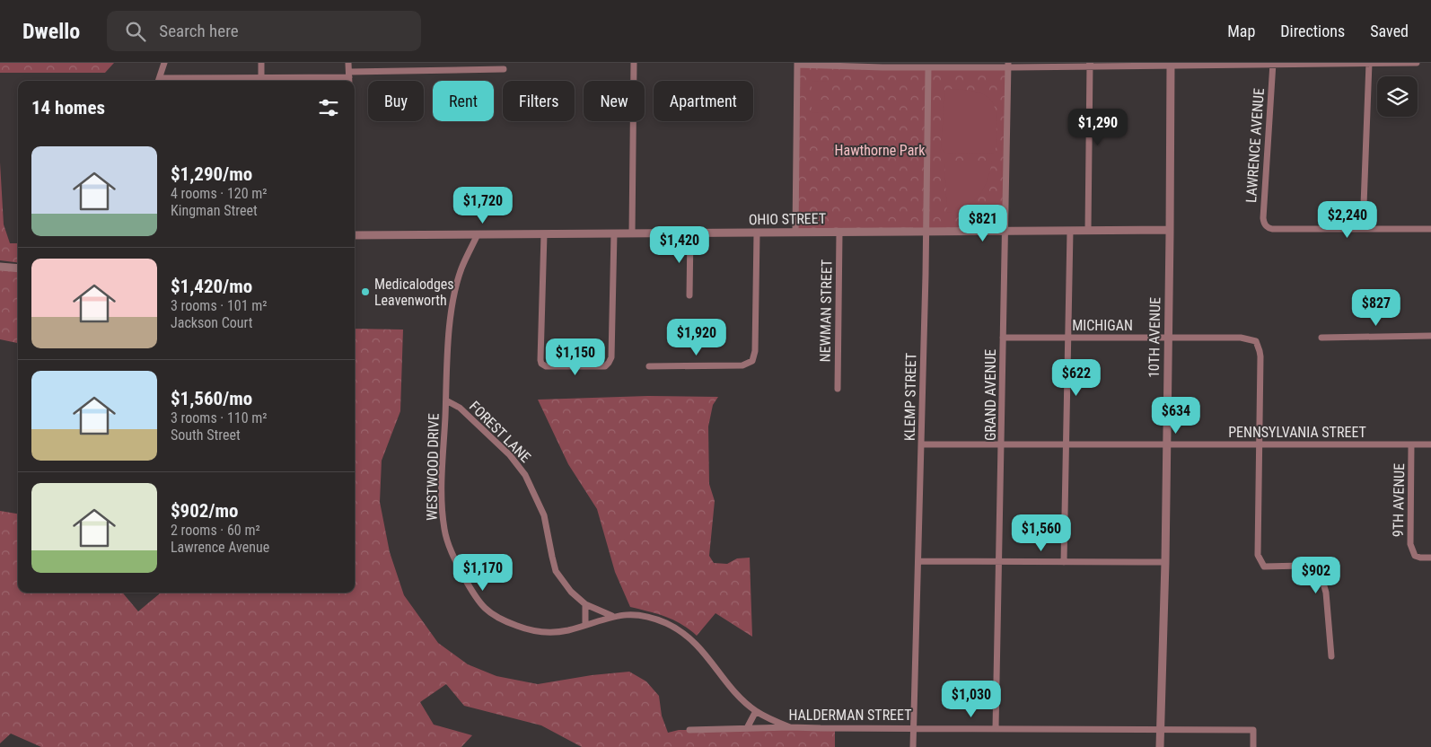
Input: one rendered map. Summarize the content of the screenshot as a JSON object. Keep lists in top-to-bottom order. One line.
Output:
{"streets":{"street":["LAWRENCE AVENUE","OHIO STREET","NEWMAN STREET","MICHIGAN","10TH AVENUE","GRAND AVENUE","KLEMP STREET","FOREST LANE","PENNSYLVANIA STREET","WESTWOOD DRIVE","9TH AVENUE","HALDERMAN STREET"]},"crossings":[["OHIO STREET","NEWMAN STREET"],["OHIO STREET","10TH AVENUE"],["OHIO STREET","GRAND AVENUE"],["OHIO STREET","KLEMP STREET"],["OHIO STREET","WESTWOOD DRIVE"],["MICHIGAN","10TH AVENUE"],["MICHIGAN","GRAND AVENUE"],["MICHIGAN","PENNSYLVANIA STREET"],["10TH AVENUE","PENNSYLVANIA STREET"],["10TH AVENUE","HALDERMAN STREET"],["GRAND AVENUE","PENNSYLVANIA STREET"],["GRAND AVENUE","HALDERMAN STREET"],["KLEMP STREET","PENNSYLVANIA STREET"],["KLEMP STREET","HALDERMAN STREET"],["FOREST LANE","WESTWOOD DRIVE"],["PENNSYLVANIA STREET","9TH AVENUE"],["WESTWOOD DRIVE","HALDERMAN STREET"]],"parks":["Hawthorne Park"],"places":["Medicalodges Leavenworth"],"page":{"header":"Dwello","search":"Search here","nav":["Map","Directions","Saved"],"chip":["Buy","Rent","Filters","New","Apartment"],"heading":"14 homes","price":["$1,290","$1,720","$2,240","$821","$1,420","$827","$1,920","$1,150","$622","$634","$1,560","$1,170","$902","$1,030"],"list":[{"name":"$1,290/mo","note":"4 rooms · 120 m² · Kingman Street"},{"name":"$1,420/mo","note":"3 rooms · 101 m² · Jackson Court"},{"name":"$1,560/mo","note":"3 rooms · 110 m² · South Street"},{"name":"$902/mo","note":"2 rooms · 60 m² · Lawrence Avenue"}]}}
